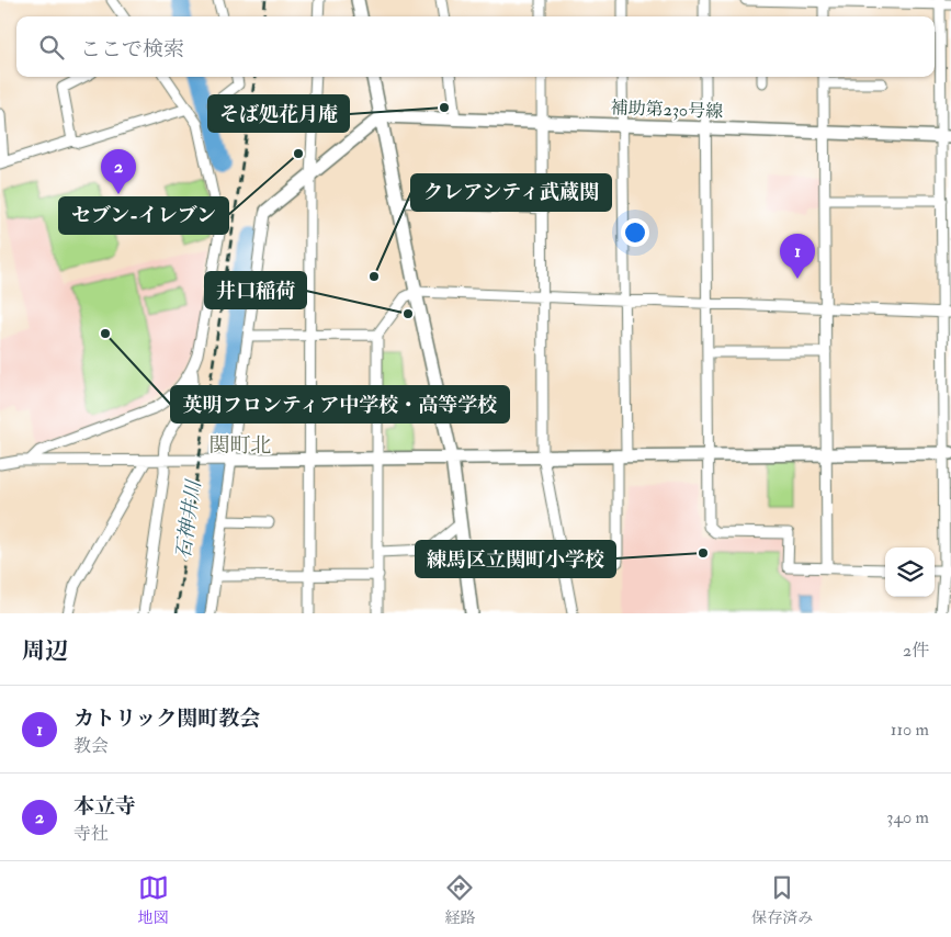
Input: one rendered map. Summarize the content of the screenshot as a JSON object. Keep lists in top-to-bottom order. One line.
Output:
{"streets":{"street":["補助第230号線"]},"districts":["関町北"],"water":["石神井川"],"places":["そば処花月庵","セブン-イレブン","クレアシティ武蔵関","井口稲荷","英明フロンティア中学校・高等学校","練馬区立関町小学校"],"page":{"search":"ここで検索","pins":["2","1"],"heading":["周辺","2件"],"list":[{"mark":"1","name":"カトリック関町教会","note":"教会","value":"110 m"},{"mark":"2","name":"本立寺","note":"寺社","value":"340 m"}],"nav":["地図","経路","保存済み"]}}
